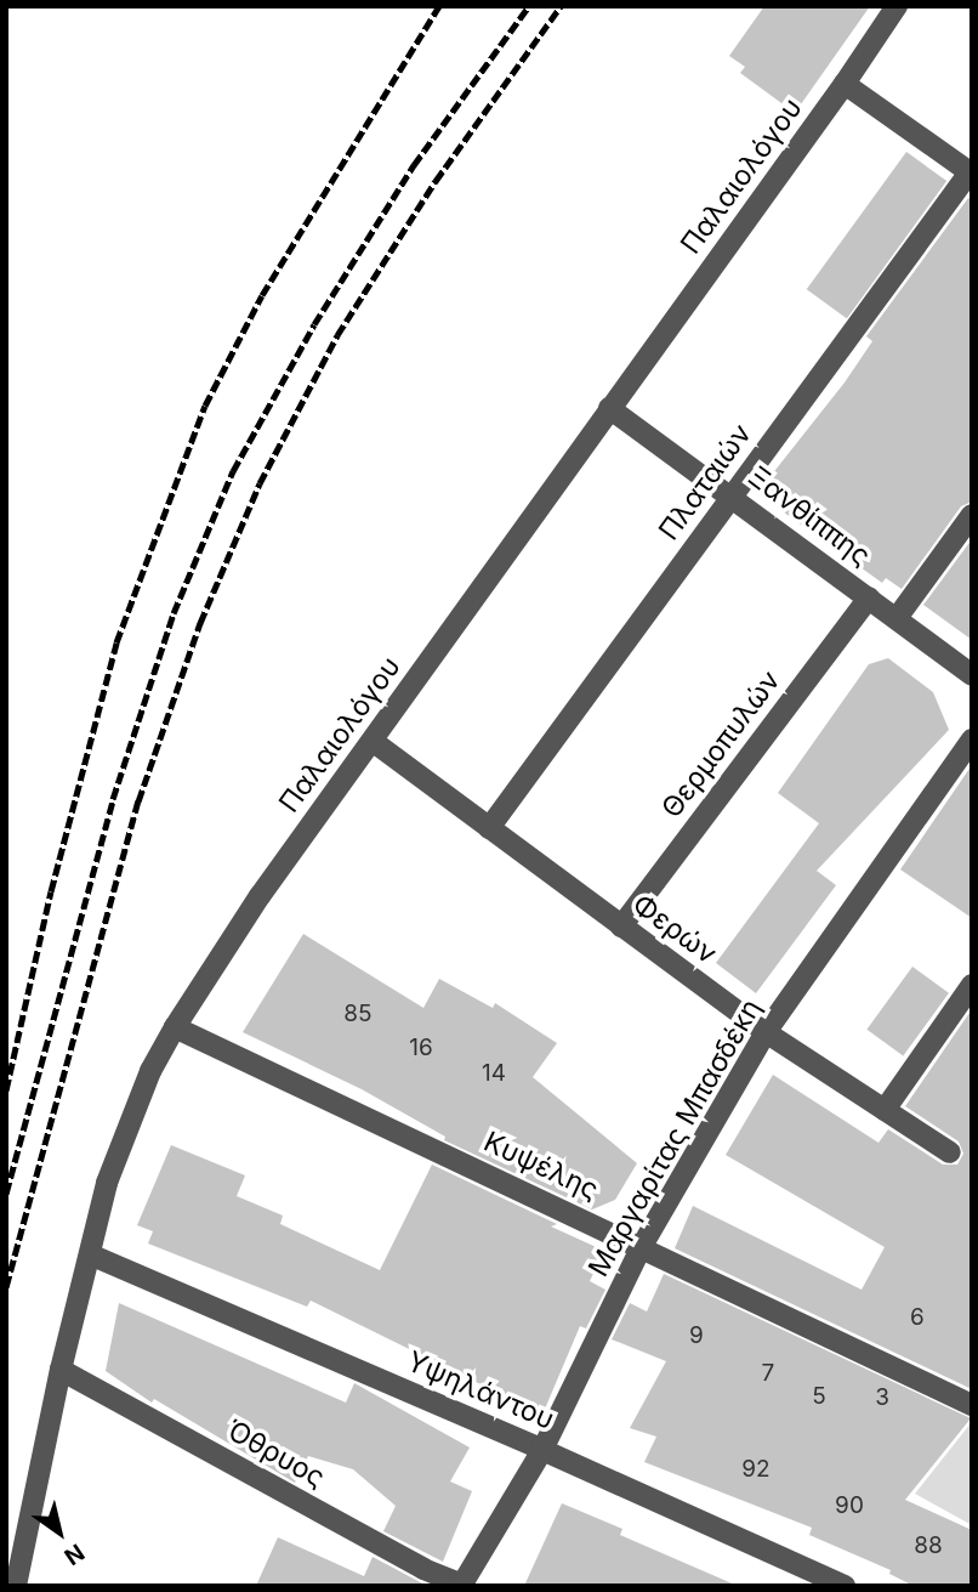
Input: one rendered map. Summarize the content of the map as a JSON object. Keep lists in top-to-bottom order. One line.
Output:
{"streets":{"street":["Παλαιολόγου","Πλαταιών","Ξανθίππης","Θερμοπυλών","Φερών","Μαργαρίτας Μπασδέκη","Κυψέλης","Υψηλάντου","Όθρυος"]},"crossings":[["Παλαιολόγου","Ξανθίππης"],["Παλαιολόγου","Φερών"],["Παλαιολόγου","Κυψέλης"],["Παλαιολόγου","Υψηλάντου"],["Παλαιολόγου","Όθρυος"],["Πλαταιών","Ξανθίππης"],["Πλαταιών","Φερών"],["Ξανθίππης","Θερμοπυλών"],["Θερμοπυλών","Φερών"],["Φερών","Μαργαρίτας Μπασδέκη"],["Μαργαρίτας Μπασδέκη","Κυψέλης"],["Μαργαρίτας Μπασδέκη","Υψηλάντου"],["Μαργαρίτας Μπασδέκη","Όθρυος"]],"house_numbers":["85","16","14","6","9","7","5","3","92","90","88"],"north":"bottom right"}
